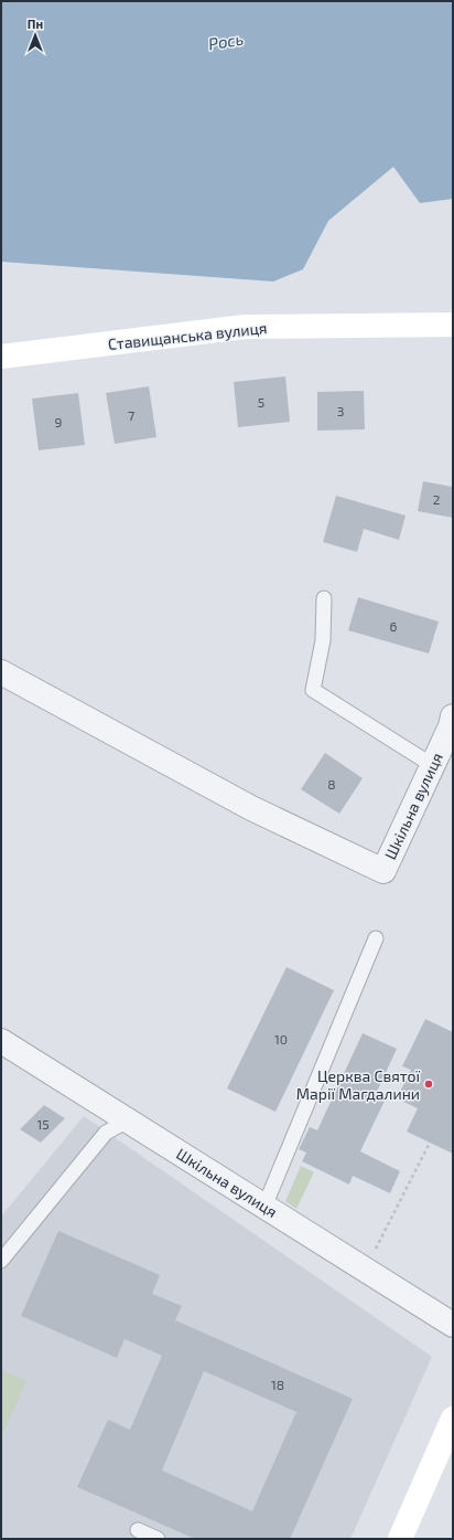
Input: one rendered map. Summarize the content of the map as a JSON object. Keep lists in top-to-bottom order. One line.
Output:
{"streets":{"street":["Ставищанська вулиця","Шкільна вулиця"]},"water":["Рось"],"places":["Церква Святої Марії Магдалини"],"house_numbers":["5","3","7","9","2","6","8","10","15","18"],"north":"top"}
